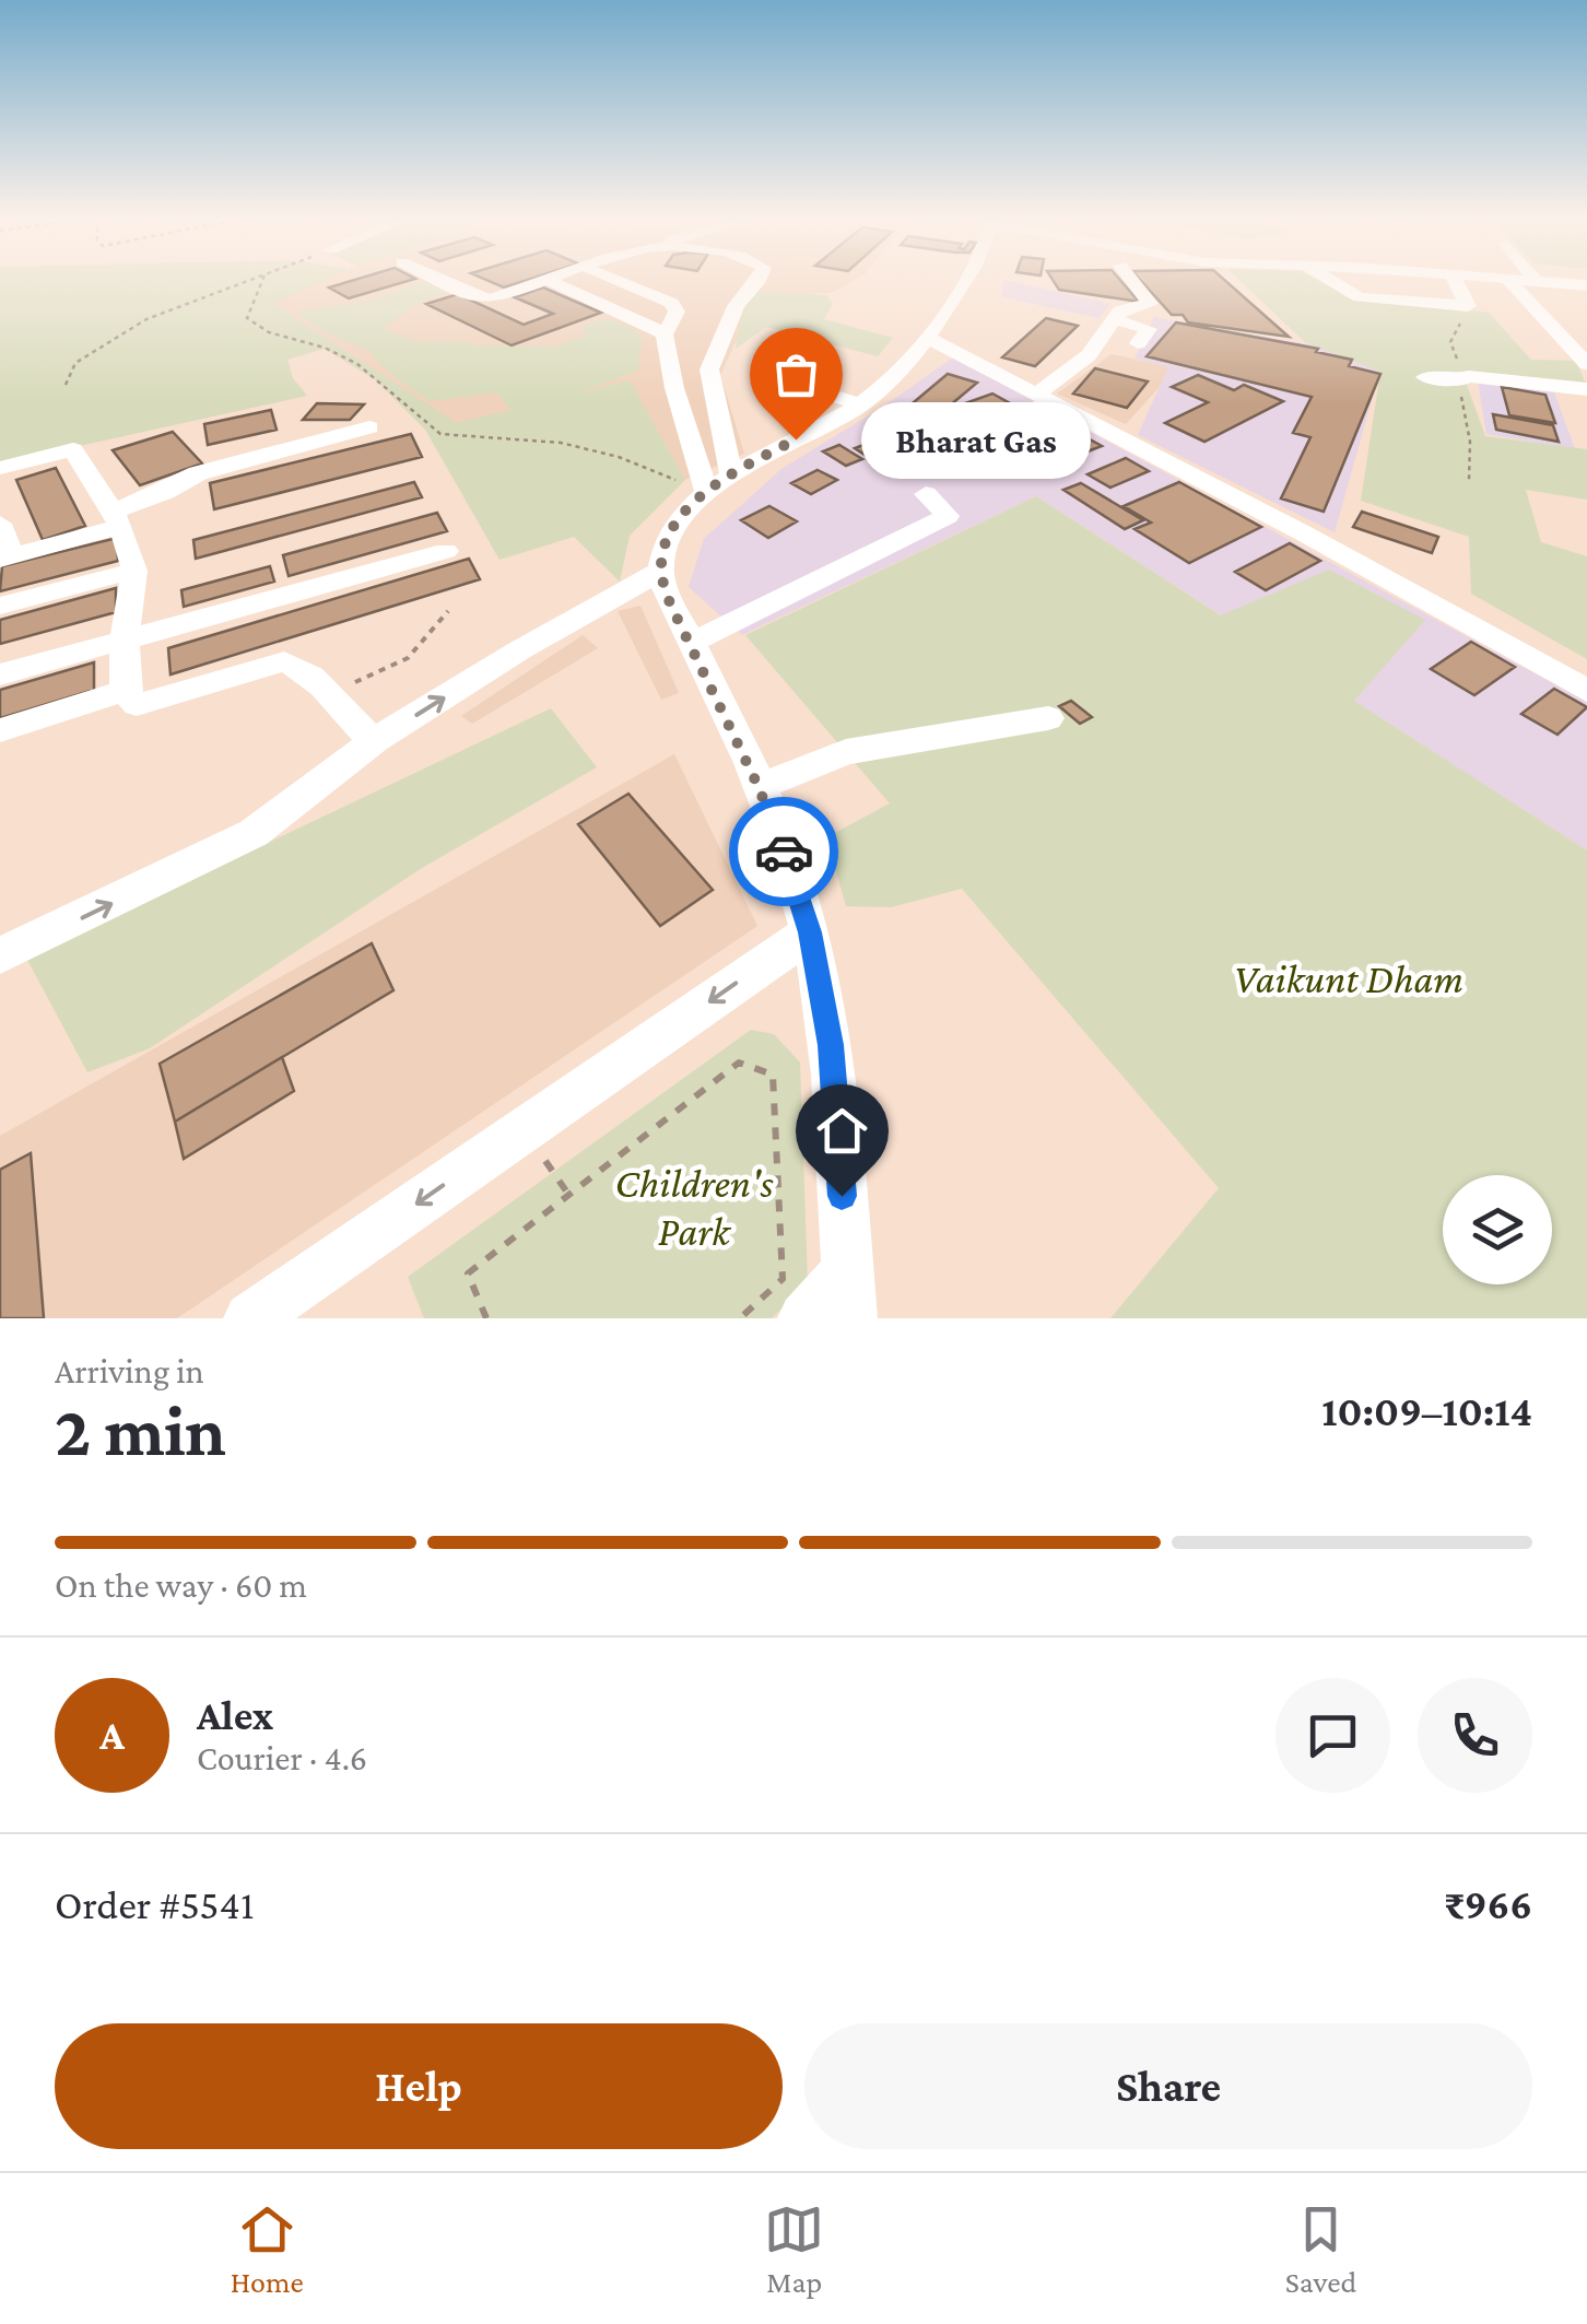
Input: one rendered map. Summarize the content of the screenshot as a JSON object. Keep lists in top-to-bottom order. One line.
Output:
{"parks":["Vaikunt Dham","Children's Park"],"places":["Bharat Gas"],"page":{"bubble":"Bharat Gas","heading":["2 min","Arriving in","10:09–10:14"],"panel":["Alex","Courier · 4.6","Order #5541","₹966"],"bar":"On the way · 60 m","round":"A","buttons":["Help","Share"],"tabs":["Home","Map","Saved"]}}
